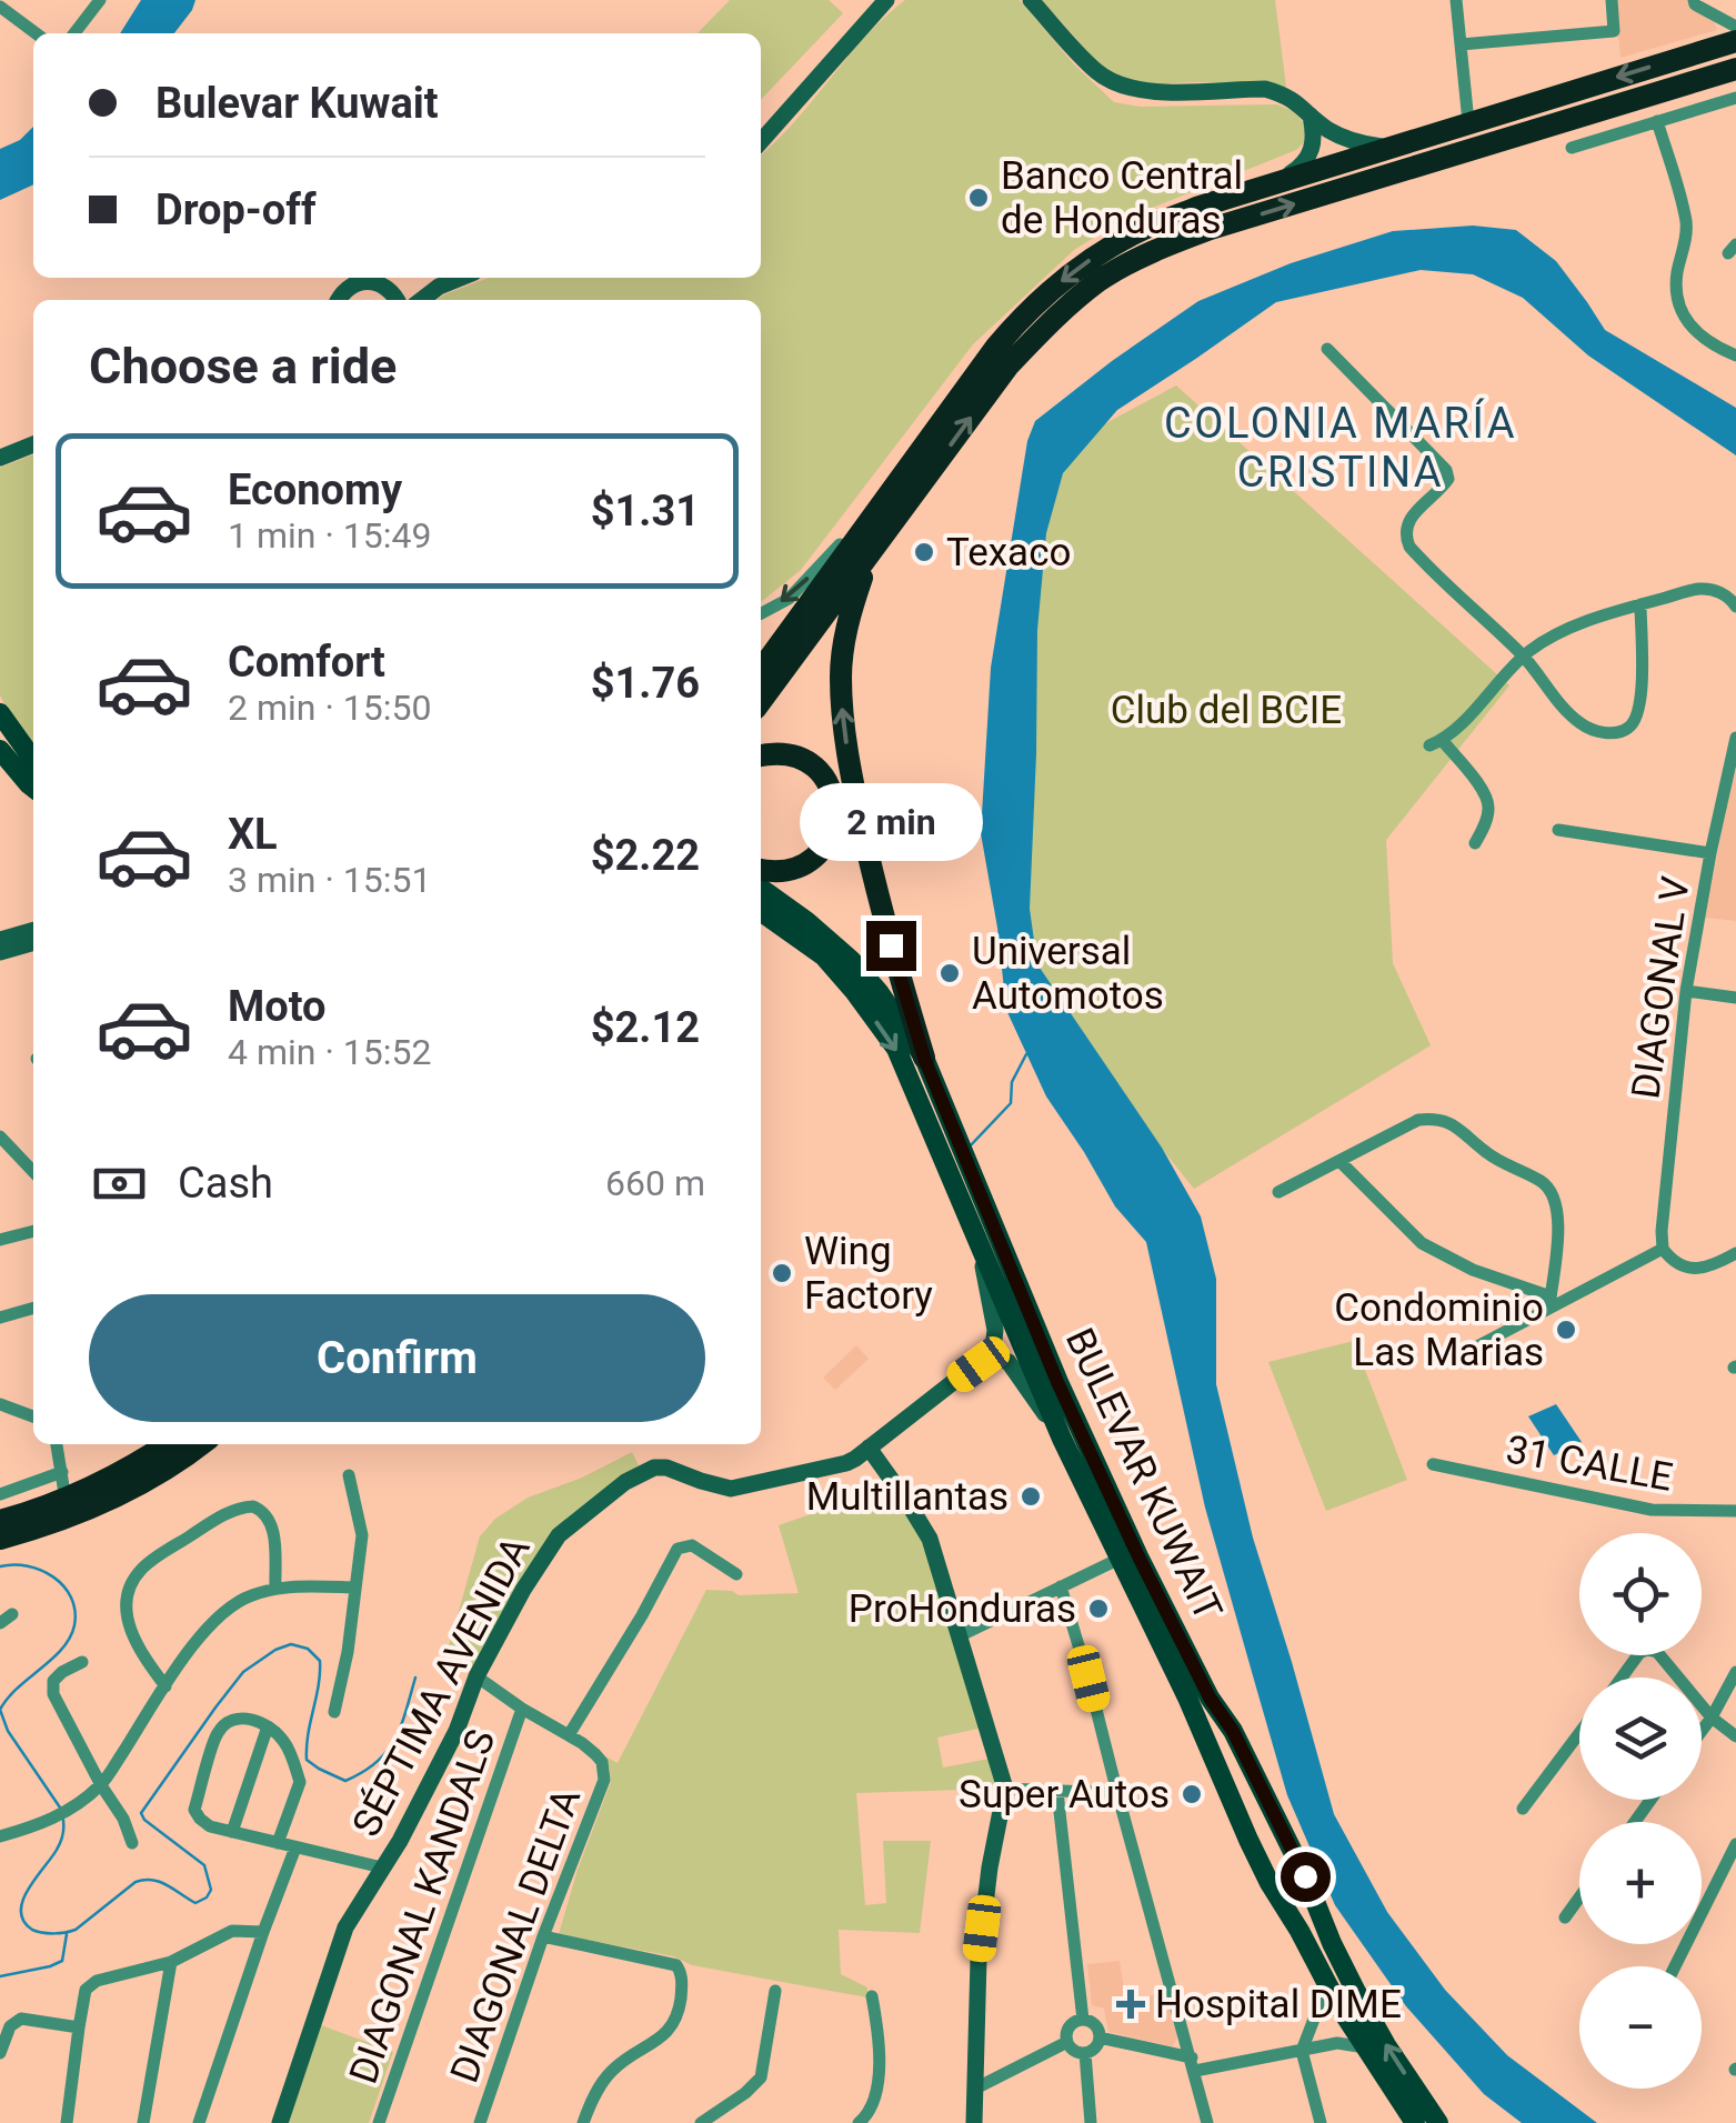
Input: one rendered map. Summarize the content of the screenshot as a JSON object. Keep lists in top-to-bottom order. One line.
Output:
{"streets":{"main road":["BULEVAR KUWAIT"],"street":["DIAGONAL V","31 CALLE","SÉPTIMA AVENIDA","DIAGONAL KANDALS","DIAGONAL DELTA"]},"districts":["COLONIA MARÍA CRISTINA"],"parks":["Club del BCIE"],"places":{"other":["Banco Central de Honduras","Texaco","Universal Automotos","Wing Factory","Condominio Las Marias","Multillantas","ProHonduras","Super Autos"],"health":["Hospital DIME"]},"page":{"banner":["Bulevar Kuwait","Drop-off"],"heading":"Choose a ride","list":[{"name":"Economy","note":"1 min · 15:49","value":"$1.31"},{"name":"Comfort","note":"2 min · 15:50","value":"$1.76"},{"name":"XL","note":"3 min · 15:51","value":"$2.22"},{"name":"Moto","note":"4 min · 15:52","value":"$2.12"}],"bubble":"2 min","pay":["Cash","660 m"],"buttons":"Confirm","map_buttons":["+","−"]}}
